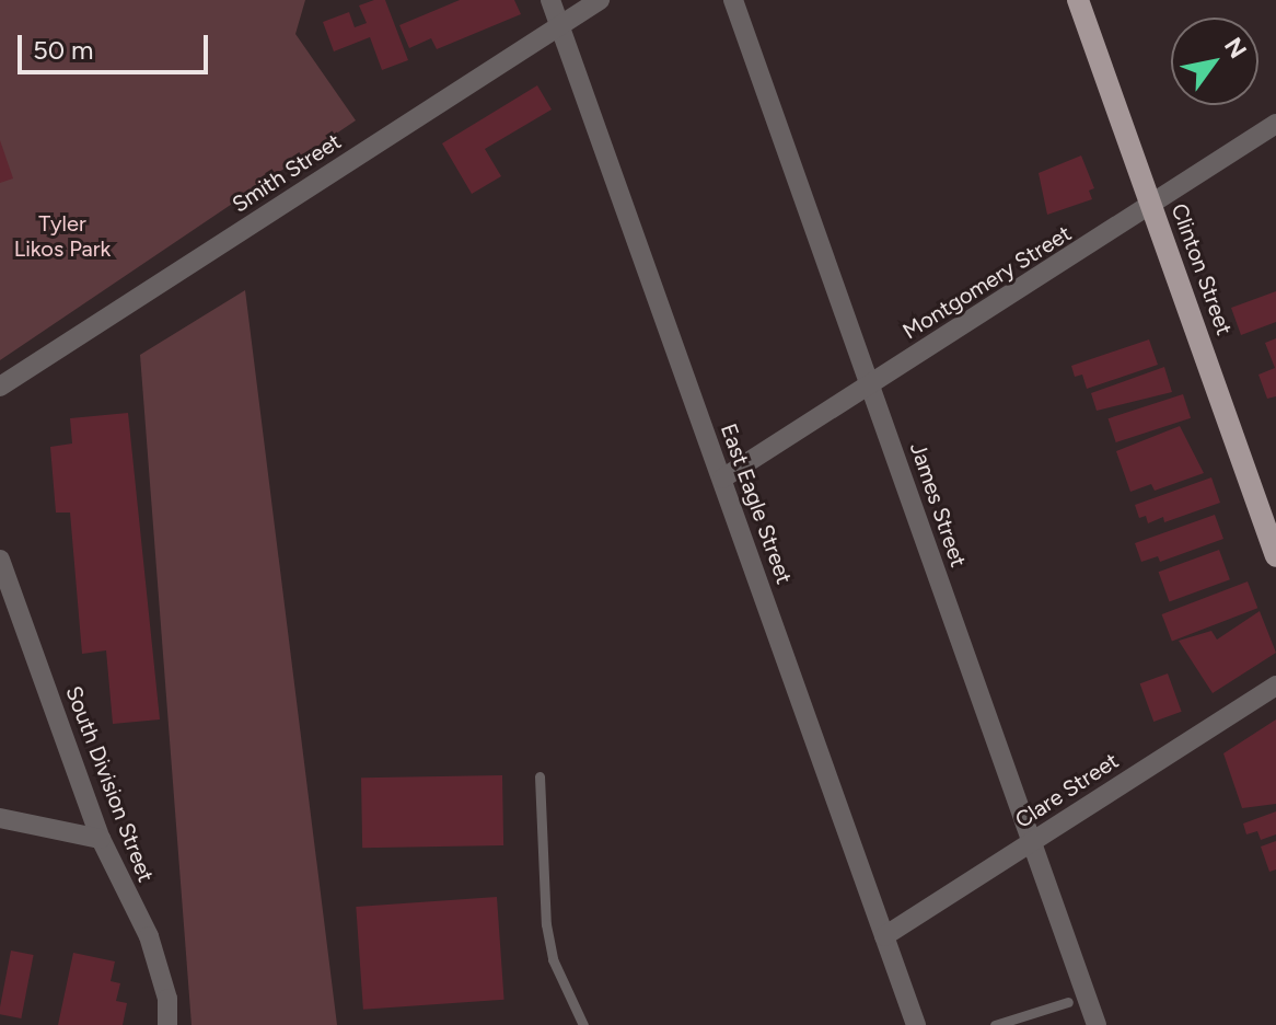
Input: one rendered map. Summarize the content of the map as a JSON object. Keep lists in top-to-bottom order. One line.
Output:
{"streets":{"main road":["Clinton Street"],"street":["Smith Street","Montgomery Street","East Eagle Street","James Street","South Division Street","Clare Street"]},"crossings":[["Smith Street","East Eagle Street"],["Clinton Street","Montgomery Street"],["Montgomery Street","East Eagle Street"],["Montgomery Street","James Street"],["East Eagle Street","Clare Street"],["James Street","Clare Street"]],"parks":["Tyler Likos Park"],"scale_bar":"50 m","north":"top right"}
